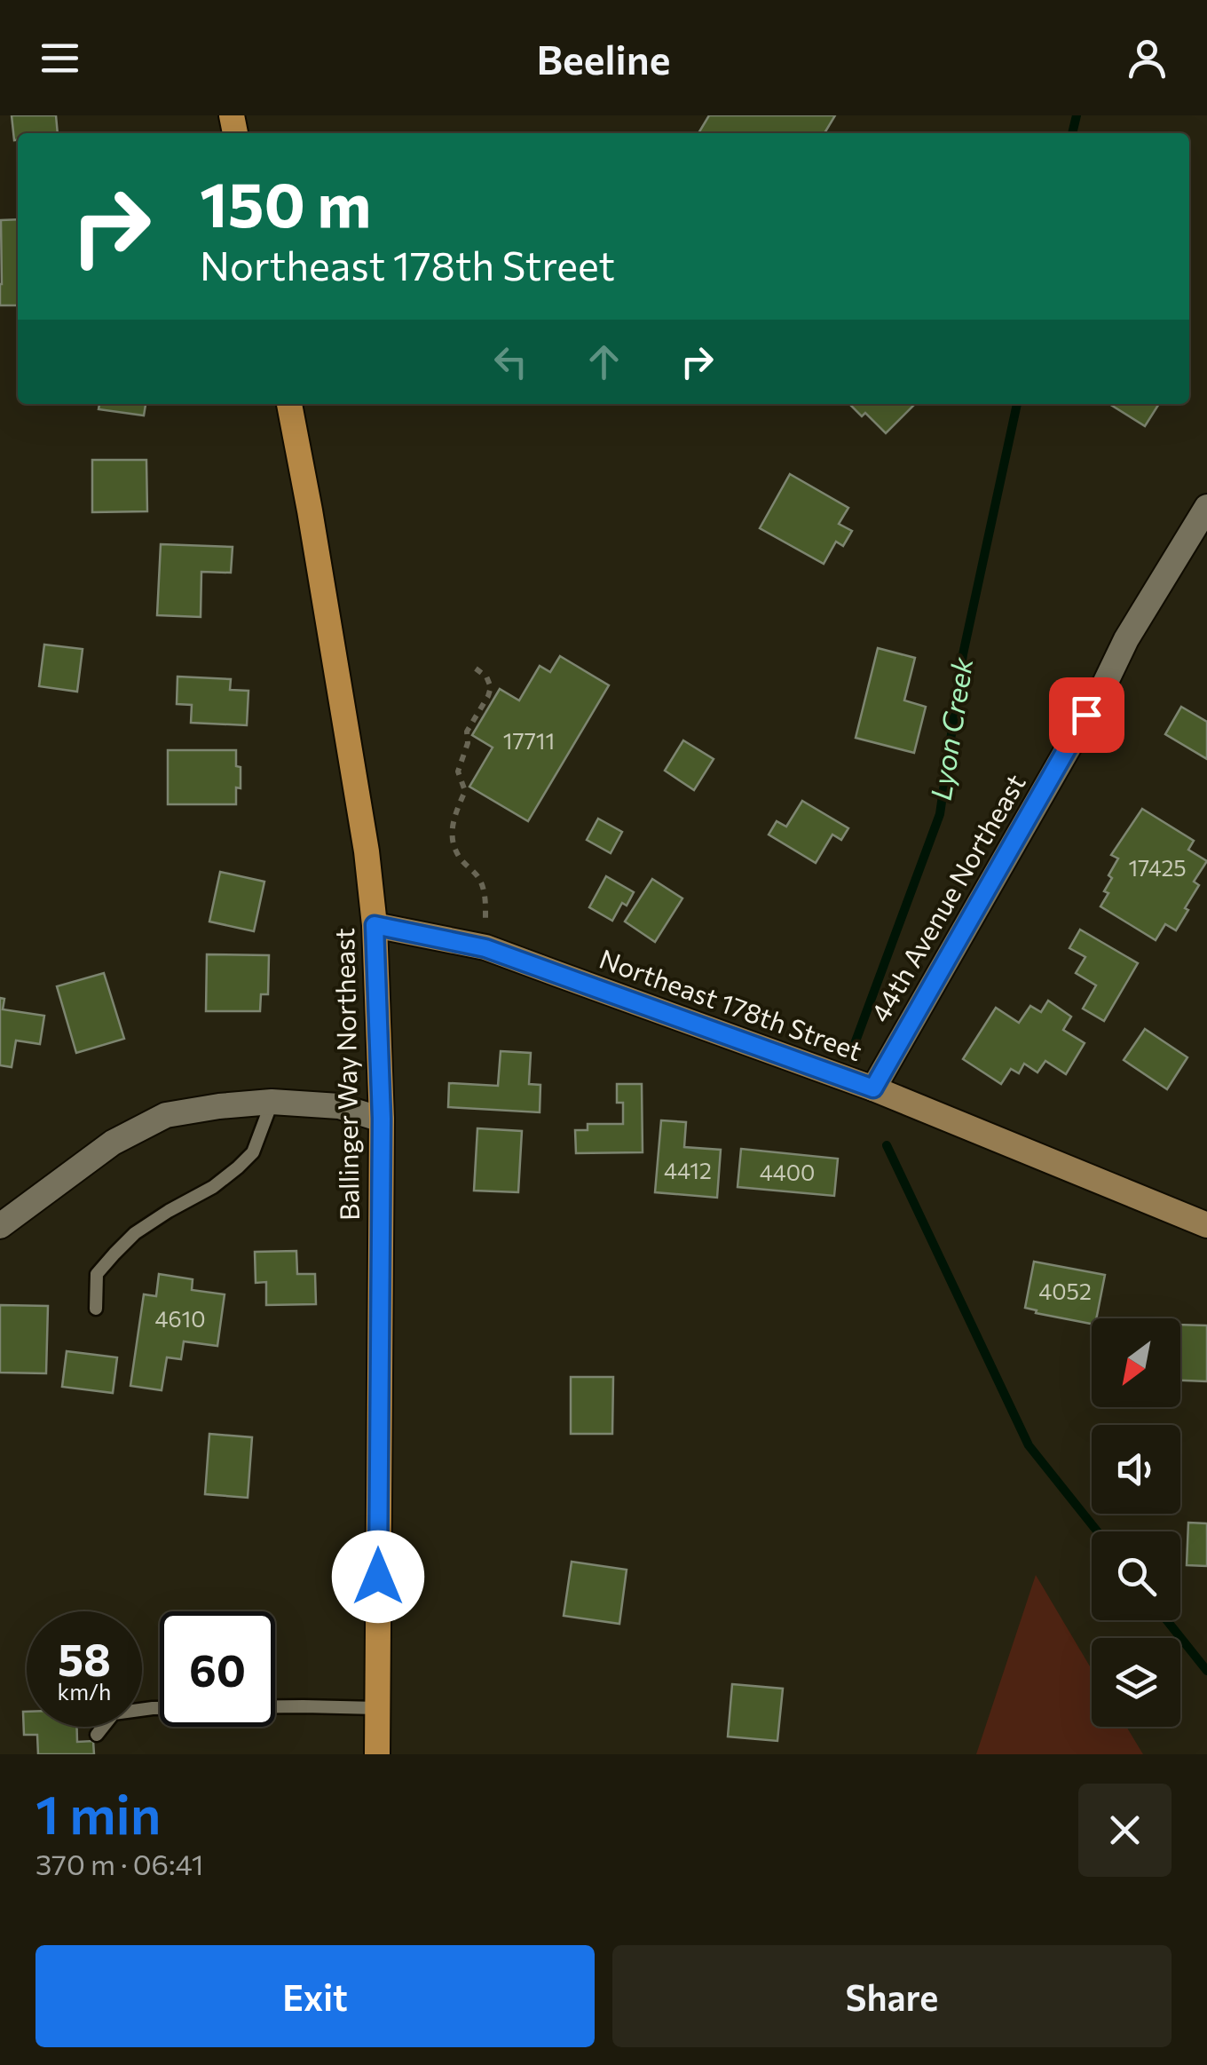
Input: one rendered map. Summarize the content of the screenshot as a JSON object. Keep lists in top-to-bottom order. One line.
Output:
{"streets":{"main road":["Northeast 178th Street","Ballinger Way Northeast"],"street":["44th Avenue Northeast"]},"crossings":[["44th Avenue Northeast","Northeast 178th Street"],["Northeast 178th Street","Ballinger Way Northeast"]],"water":["Lyon Creek"],"house_numbers":["17711","17425","4412","4400","4052","4610"],"north":"bottom left","page":{"header":"Beeline","turn":["150 m","Northeast 178th Street"],"speed":"58 km/h","limit":"60","heading":["1 min","370 m · 06:41"],"buttons":["Exit","Share"]}}
